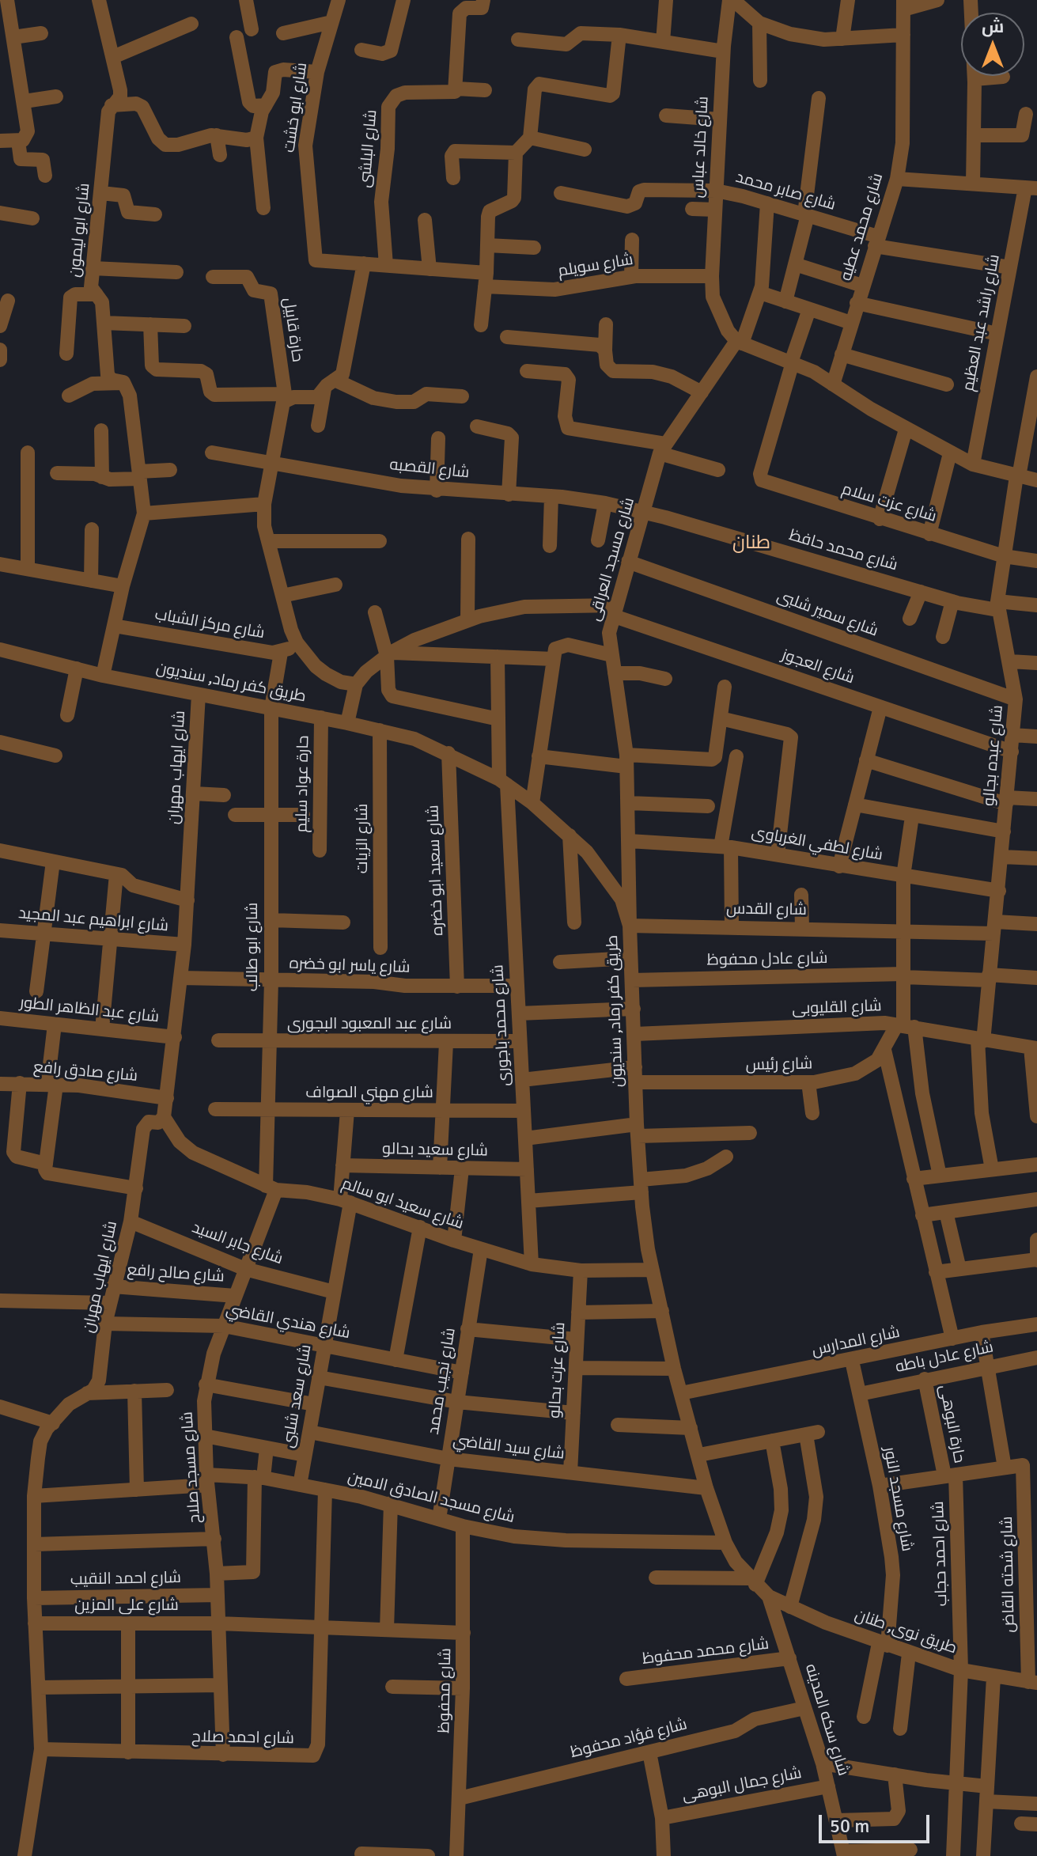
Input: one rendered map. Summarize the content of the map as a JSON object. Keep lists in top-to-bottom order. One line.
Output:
{"streets":{"street":["شارع ابو خشت","شارع خالد عباس","شارع البلشى","شارع صابر محمد","شارع محمد عطيه","شارع ابو ليمون","شارع سويلم","شارع راشد عبد العظيم","حارة قابيل","شارع القصبه","شارع عزت سلام","شارع محمد حافظ","شارع مسجد العراقى","شارع سمير شلبى","شارع مركز الشباب","شارع العجوز","طريق كفر رماد, سنديون","شارع عبده بجالو","شارع ايهاب مهران","حارة عواد سليم","شارع الزيات","شارع لطفي الغرباوى","شارع سعيد ابو خضره","شارع القدس","شارع ابراهيم عبد المجيد","شارع ابو طالب","شارع عادل محفوظ","شارع ياسر ابو خضره","شارع القليوبى","شارع عبد الظاهر الطور","شارع عبد المعبود البجورى","شارع محمد باجورى","شارع رئيس","شارع صادق رافع","شارع مهني الصواف","شارع سعيد بحالو","شارع سعيد ابو سالم","شارع جابر السيد","شارع صالح رافع","شارع هندي القاضي","شارع المدارس","شارع عادل باطه","شارع عزت بحالو","شارع نجيب محمد","شارع سعد شلبى","حارة البوهى","شارع سيد القاضي","شارع مسجد صلاح","شارع مسجد الصادق الامين","شارع مسجد النور","شارع احمد حجاب","شارع شحته القاض","شارع احمد النقيب","شارع على المزين","طريق نوى, طنان","شارع محمد محفوظ","شارع محفوظ","شارع سكه المدينه","شارع احمد صلاح","شارع فؤاد محفوظ","شارع جمال البوهى"]},"crossings":[["شارع ابو خشت","شارع سويلم"],["شارع خالد عباس","شارع صابر محمد"],["شارع خالد عباس","شارع سويلم"],["شارع خالد عباس","شارع مسجد العراقى"],["شارع البلشى","شارع سويلم"],["شارع صابر محمد","شارع محمد عطيه"],["شارع صابر محمد","شارع راشد عبد العظيم"],["شارع صابر محمد","شارع مسجد العراقى"],["شارع ابو ليمون","شارع مركز الشباب"],["شارع ابو ليمون","طريق كفر رماد, سنديون"],["شارع القصبه","شارع محمد حافظ"],["شارع القصبه","شارع مسجد العراقى"],["شارع عزت سلام","شارع عبده بجالو"],["شارع محمد حافظ","شارع مسجد العراقى"],["شارع محمد حافظ","شارع عبده بجالو"],["شارع مسجد العراقى","شارع سمير شلبى"],["شارع مسجد العراقى","شارع العجوز"],["شارع مسجد العراقى","طريق كفر رماد, سنديون"],["شارع مسجد العراقى","شارع لطفي الغرباوى"],["شارع مسجد العراقى","شارع القدس"],["شارع سمير شلبى","شارع عبده بجالو"],["شارع مركز الشباب","شارع ابو طالب"],["شارع العجوز","شارع عبده بجالو"],["طريق كفر رماد, سنديون","شارع ايهاب مهران"],["طريق كفر رماد, سنديون","حارة عواد سليم"],["طريق كفر رماد, سنديون","شارع الزيات"],["طريق كفر رماد, سنديون","شارع سعيد ابو خضره"],["طريق كفر رماد, سنديون","شارع القدس"],["طريق كفر رماد, سنديون","شارع ابو طالب"],["طريق كفر رماد, سنديون","شارع عادل محفوظ"],["طريق كفر رماد, سنديون","شارع القليوبى"],["طريق كفر رماد, سنديون","شارع محمد باجورى"],["طريق كفر رماد, سنديون","شارع رئيس"],["طريق كفر رماد, سنديون","شارع سعيد ابو سالم"],["طريق كفر رماد, سنديون","شارع المدارس"],["طريق كفر رماد, سنديون","شارع سيد القاضي"],["طريق كفر رماد, سنديون","شارع مسجد الصادق الامين"],["طريق كفر رماد, سنديون","طريق نوى, طنان"],["طريق كفر رماد, سنديون","شارع سكه المدينه"],["شارع عبده بجالو","شارع لطفي الغرباوى"],["شارع عبده بجالو","شارع القدس"],["شارع عبده بجالو","شارع عادل محفوظ"],["شارع عبده بجالو","شارع القليوبى"],["شارع ايهاب مهران","شارع ابراهيم عبد المجيد"],["شارع ايهاب مهران","شارع ياسر ابو خضره"],["شارع ايهاب مهران","شارع عبد الظاهر الطور"],["شارع ايهاب مهران","شارع صادق رافع"],["شارع ايهاب مهران","شارع سعيد ابو سالم"],["شارع ايهاب مهران","شارع جابر السيد"],["شارع ايهاب مهران","شارع صالح رافع"],["شارع ايهاب مهران","شارع هندي القاضي"],["شارع ايهاب مهران","شارع مسجد الصادق الامين"],["شارع ايهاب مهران","شارع احمد النقيب"],["شارع ايهاب مهران","شارع على المزين"],["شارع ايهاب مهران","شارع احمد صلاح"],["شارع سعيد ابو خضره","شارع ياسر ابو خضره"],["شارع ابو طالب","شارع ياسر ابو خضره"],["شارع ابو طالب","شارع عبد المعبود البجورى"],["شارع ابو طالب","شارع مهني الصواف"],["شارع ابو طالب","شارع سعيد ابو سالم"],["شارع ابو طالب","شارع مسجد صلاح"],["شارع ياسر ابو خضره","شارع محمد باجورى"],["شارع القليوبى","شارع رئيس"],["شارع عبد المعبود البجورى","شارع محمد باجورى"],["شارع محمد باجورى","شارع مهني الصواف"],["شارع محمد باجورى","شارع سعيد بحالو"],["شارع محمد باجورى","شارع سعيد ابو سالم"],["شارع مهني الصواف","شارع سعد شلبى"],["شارع سعيد بحالو","شارع سعد شلبى"],["شارع سعيد ابو سالم","شارع عزت بحالو"],["شارع سعيد ابو سالم","شارع نجيب محمد"],["شارع سعيد ابو سالم","شارع سعد شلبى"],["شارع سعيد ابو سالم","شارع مسجد صلاح"],["شارع جابر السيد","شارع سعد شلبى"],["شارع جابر السيد","شارع مسجد صلاح"],["شارع صالح رافع","شارع مسجد صلاح"],["شارع هندي القاضي","شارع نجيب محمد"],["شارع هندي القاضي","شارع سعد شلبى"],["شارع هندي القاضي","شارع مسجد صلاح"],["شارع المدارس","شارع مسجد النور"],["شارع عادل باطه","حارة البوهى"],["شارع عادل باطه","شارع مسجد النور"],["شارع عزت بحالو","شارع سيد القاضي"],["شارع نجيب محمد","شارع سيد القاضي"],["شارع نجيب محمد","شارع مسجد الصادق الامين"],["شارع سعد شلبى","شارع سيد القاضي"],["شارع سعد شلبى","شارع مسجد الصادق الامين"],["حارة البوهى","شارع احمد حجاب"],["شارع مسجد صلاح","شارع مسجد الصادق الامين"],["شارع مسجد صلاح","شارع احمد النقيب"],["شارع مسجد صلاح","شارع على المزين"],["شارع مسجد صلاح","شارع احمد صلاح"],["شارع مسجد الصادق الامين","شارع محفوظ"],["شارع مسجد الصادق الامين","شارع احمد صلاح"],["شارع مسجد النور","طريق نوى, طنان"],["شارع احمد حجاب","طريق نوى, طنان"],["شارع شحته القاض","طريق نوى, طنان"],["طريق نوى, طنان","شارع سكه المدينه"],["شارع محمد محفوظ","شارع سكه المدينه"],["شارع محفوظ","شارع فؤاد محفوظ"],["شارع سكه المدينه","شارع فؤاد محفوظ"],["شارع سكه المدينه","شارع جمال البوهى"]],"districts":["طنان"],"scale_bar":"50 m","north":"top"}
